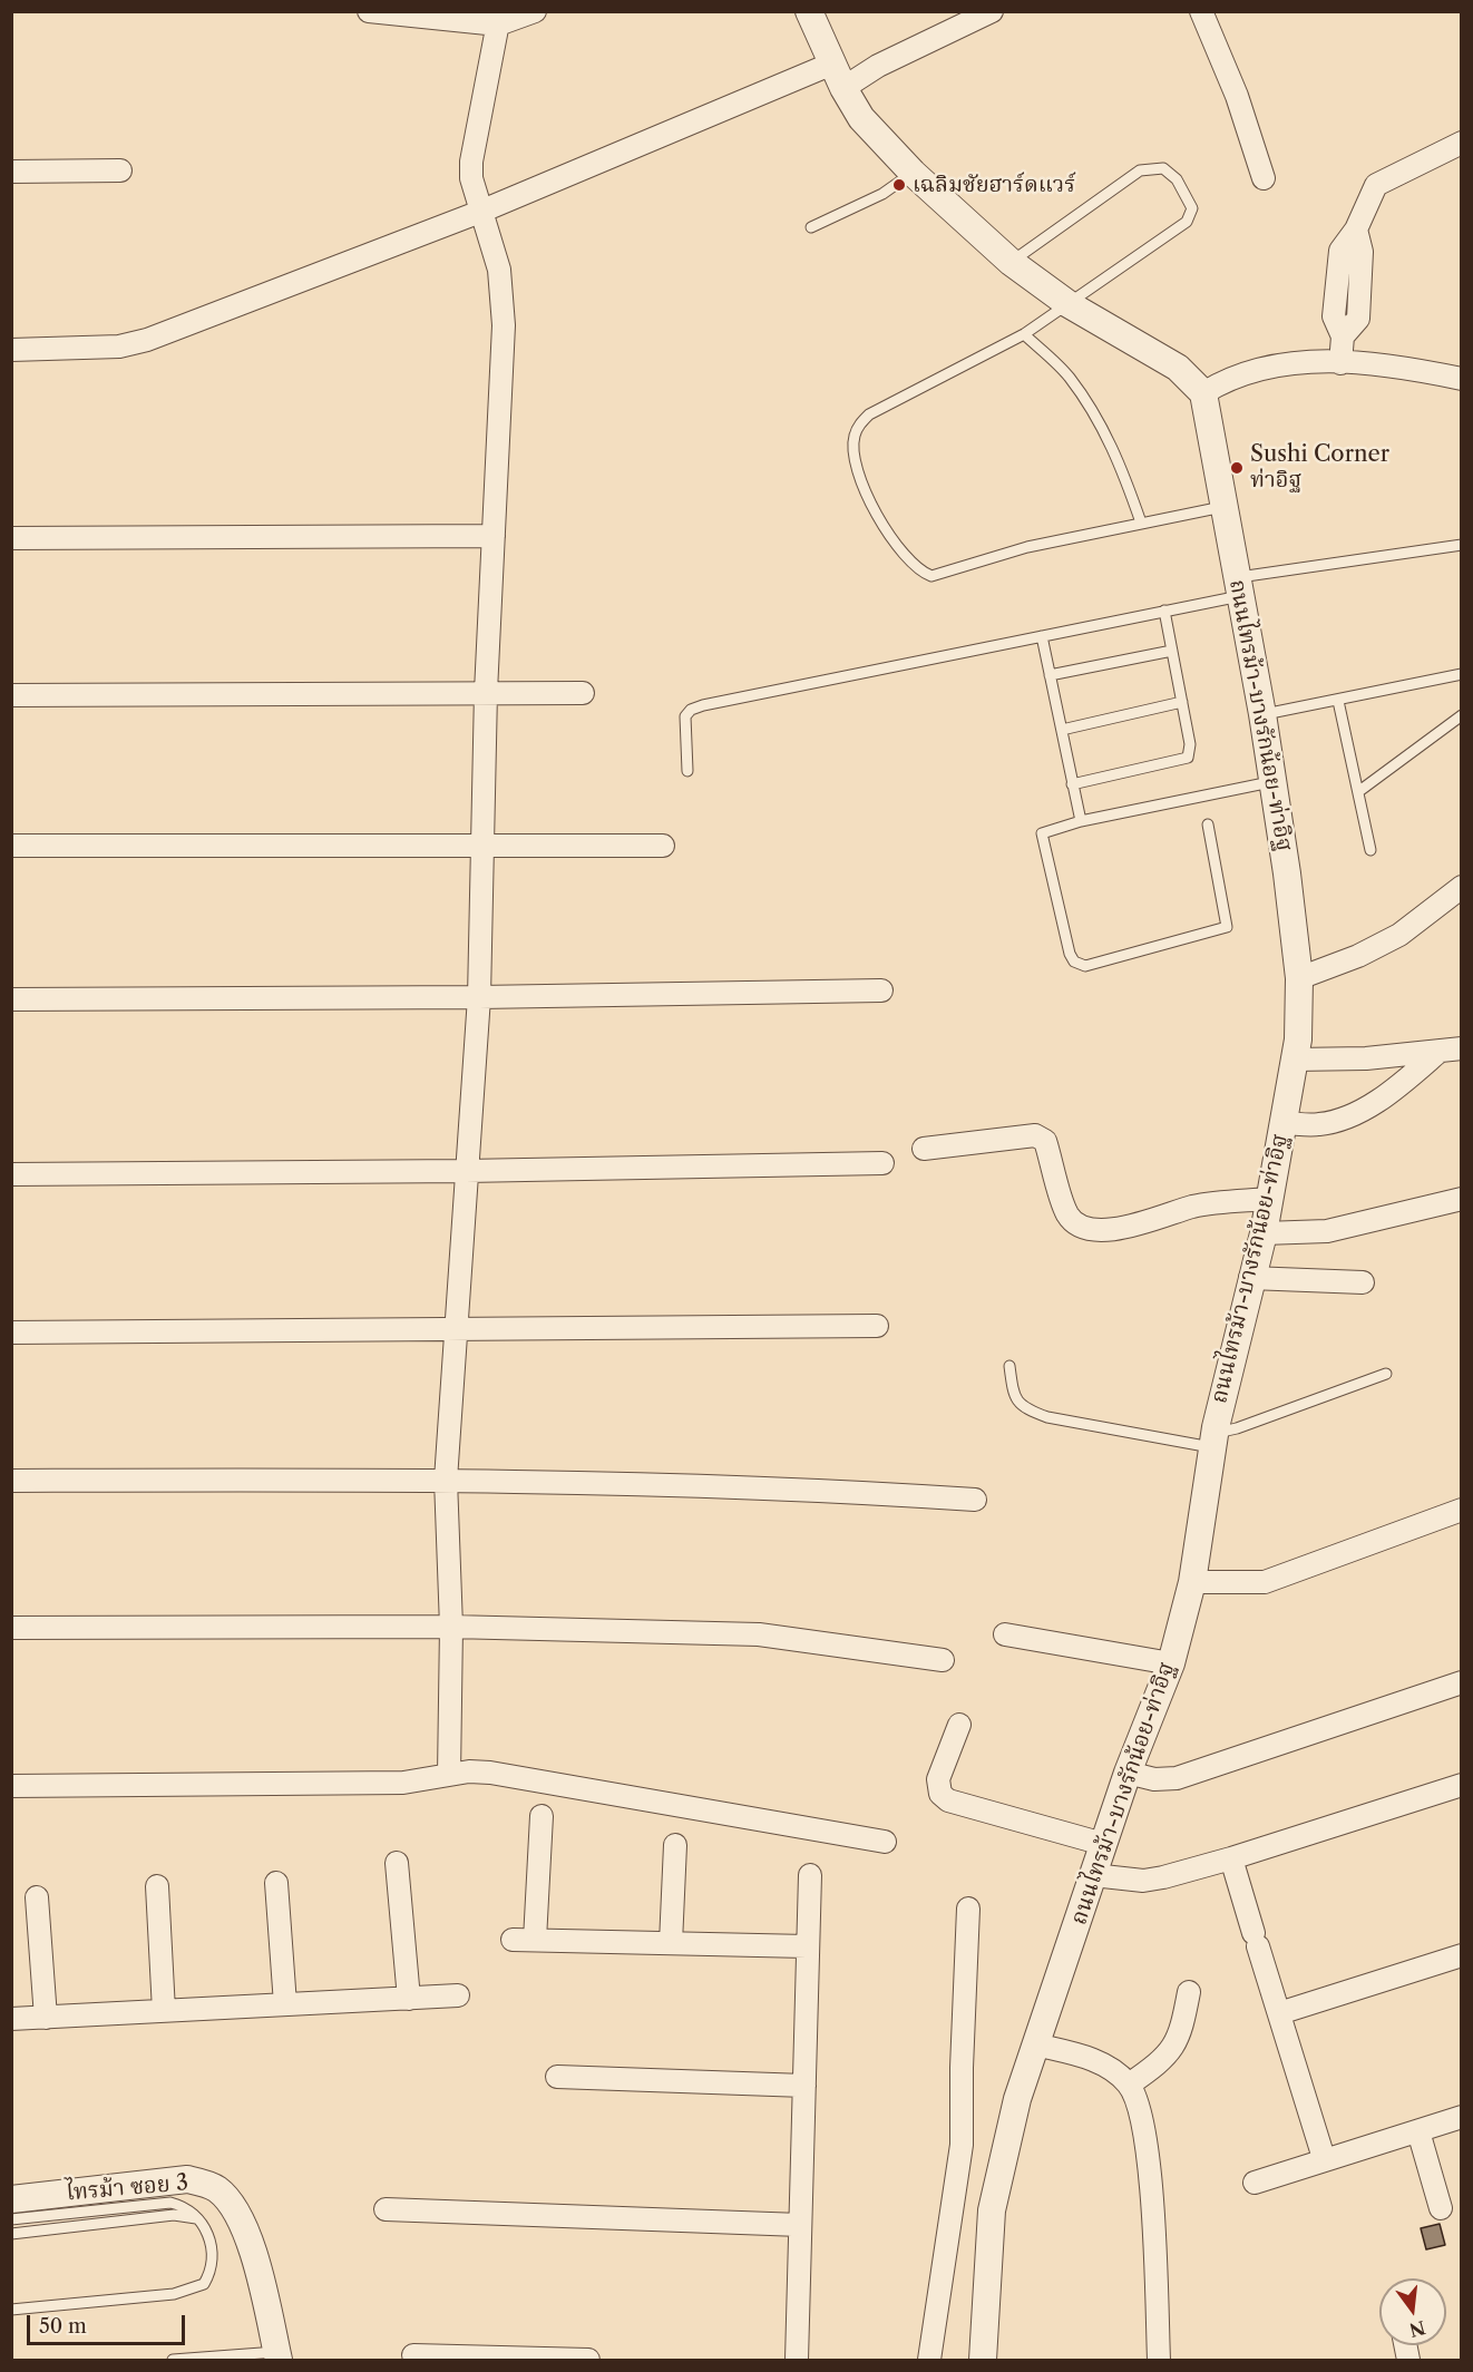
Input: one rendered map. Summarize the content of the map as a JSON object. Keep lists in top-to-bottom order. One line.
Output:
{"streets":{"street":["ถนนไทรม้า-บางรักน้อย-ท่าอิฐ","ไทรม้า ซอย 3"]},"places":["เฉลิมชัยฮาร์ดแวร์","Sushi Corner ท่าอิฐ"],"scale_bar":"50 m","north":"bottom"}
